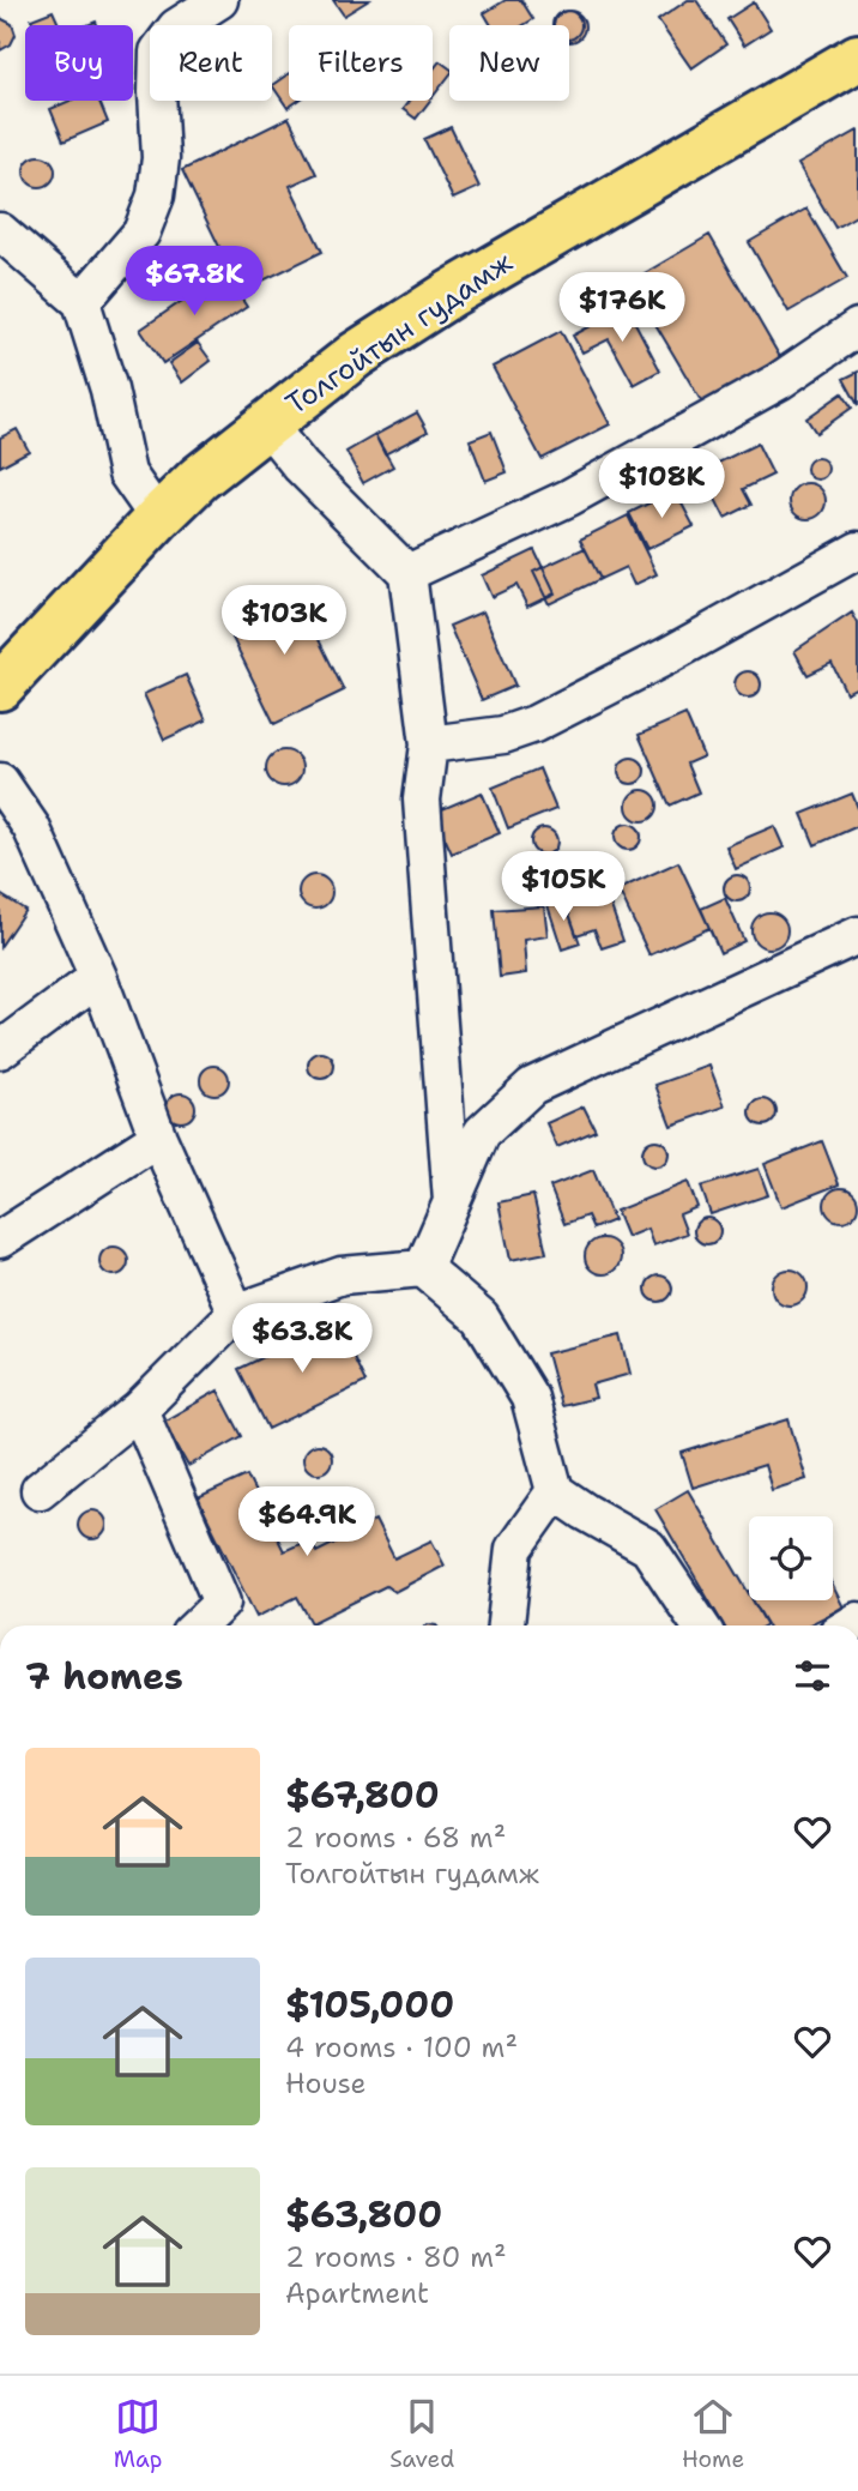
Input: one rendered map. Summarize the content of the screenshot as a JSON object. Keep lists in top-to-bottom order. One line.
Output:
{"streets":{"main road":["Толгойтын гудамж"]},"page":{"chip":["Buy","Rent","Filters","New"],"price":["$67.8K","$176K","$108K","$103K","$105K","$63.8K","$64.9K"],"heading":"7 homes","list":[{"name":"$67,800","note":"2 rooms · 68 m² · Толгойтын гудамж"},{"name":"$105,000","note":"4 rooms · 100 m² · House"},{"name":"$63,800","note":"2 rooms · 80 m² · Apartment"}],"tabs":["Map","Saved","Home"]}}
